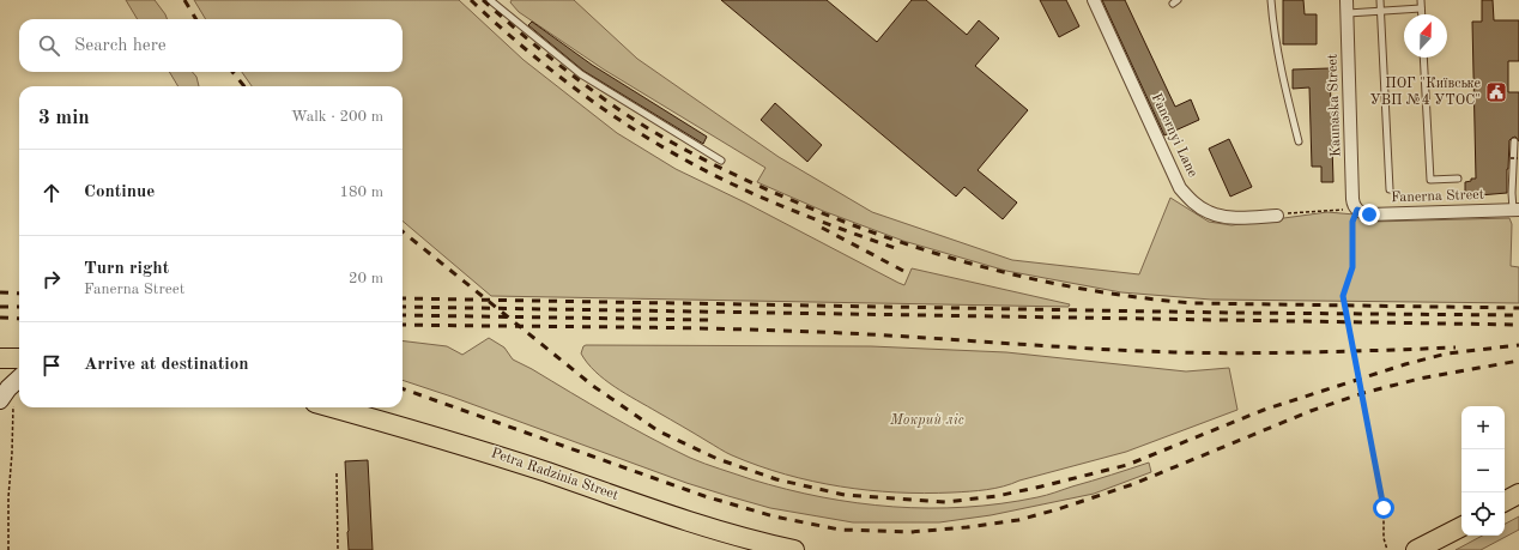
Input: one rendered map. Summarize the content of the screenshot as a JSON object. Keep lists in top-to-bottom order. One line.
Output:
{"streets":{"main road":["Petra Radzinia Street"],"street":["Kaunaska Street","Fanernyi Lane","Fanerna Street"]},"crossings":[["Kaunaska Street","Fanerna Street"]],"parks":["Мокрий ліс"],"places":{"public building":["ПОГ \"Київське УВП №4 УТОС\""]},"north":"top","page":{"search":"Search here","heading":["3 min","Walk · 200 m"],"list":[["Continue","180 m"],["Turn right","Fanerna Street","20 m"],"Arrive at destination"],"map_buttons":["+","−"]}}
